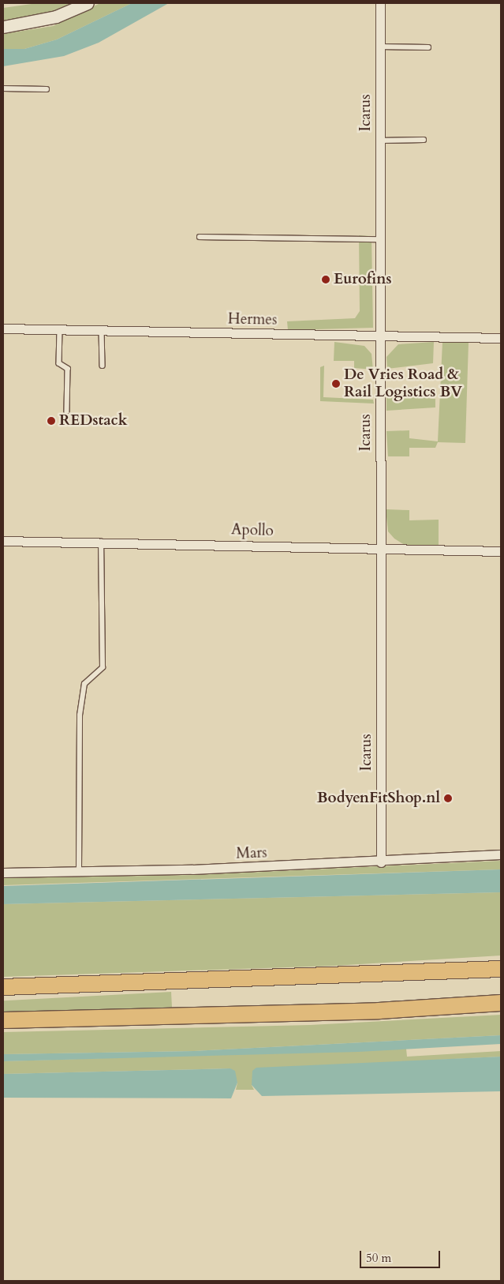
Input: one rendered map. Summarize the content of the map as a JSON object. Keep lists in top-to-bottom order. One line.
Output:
{"streets":{"street":["Icarus","Hermes","Apollo","Mars"]},"crossings":[["Icarus","Hermes"],["Icarus","Apollo"],["Icarus","Mars"]],"places":["Eurofins","De Vries Road & Rail Logistics BV","REDstack","BodyenFitShop.nl"],"scale_bar":"50 m"}
